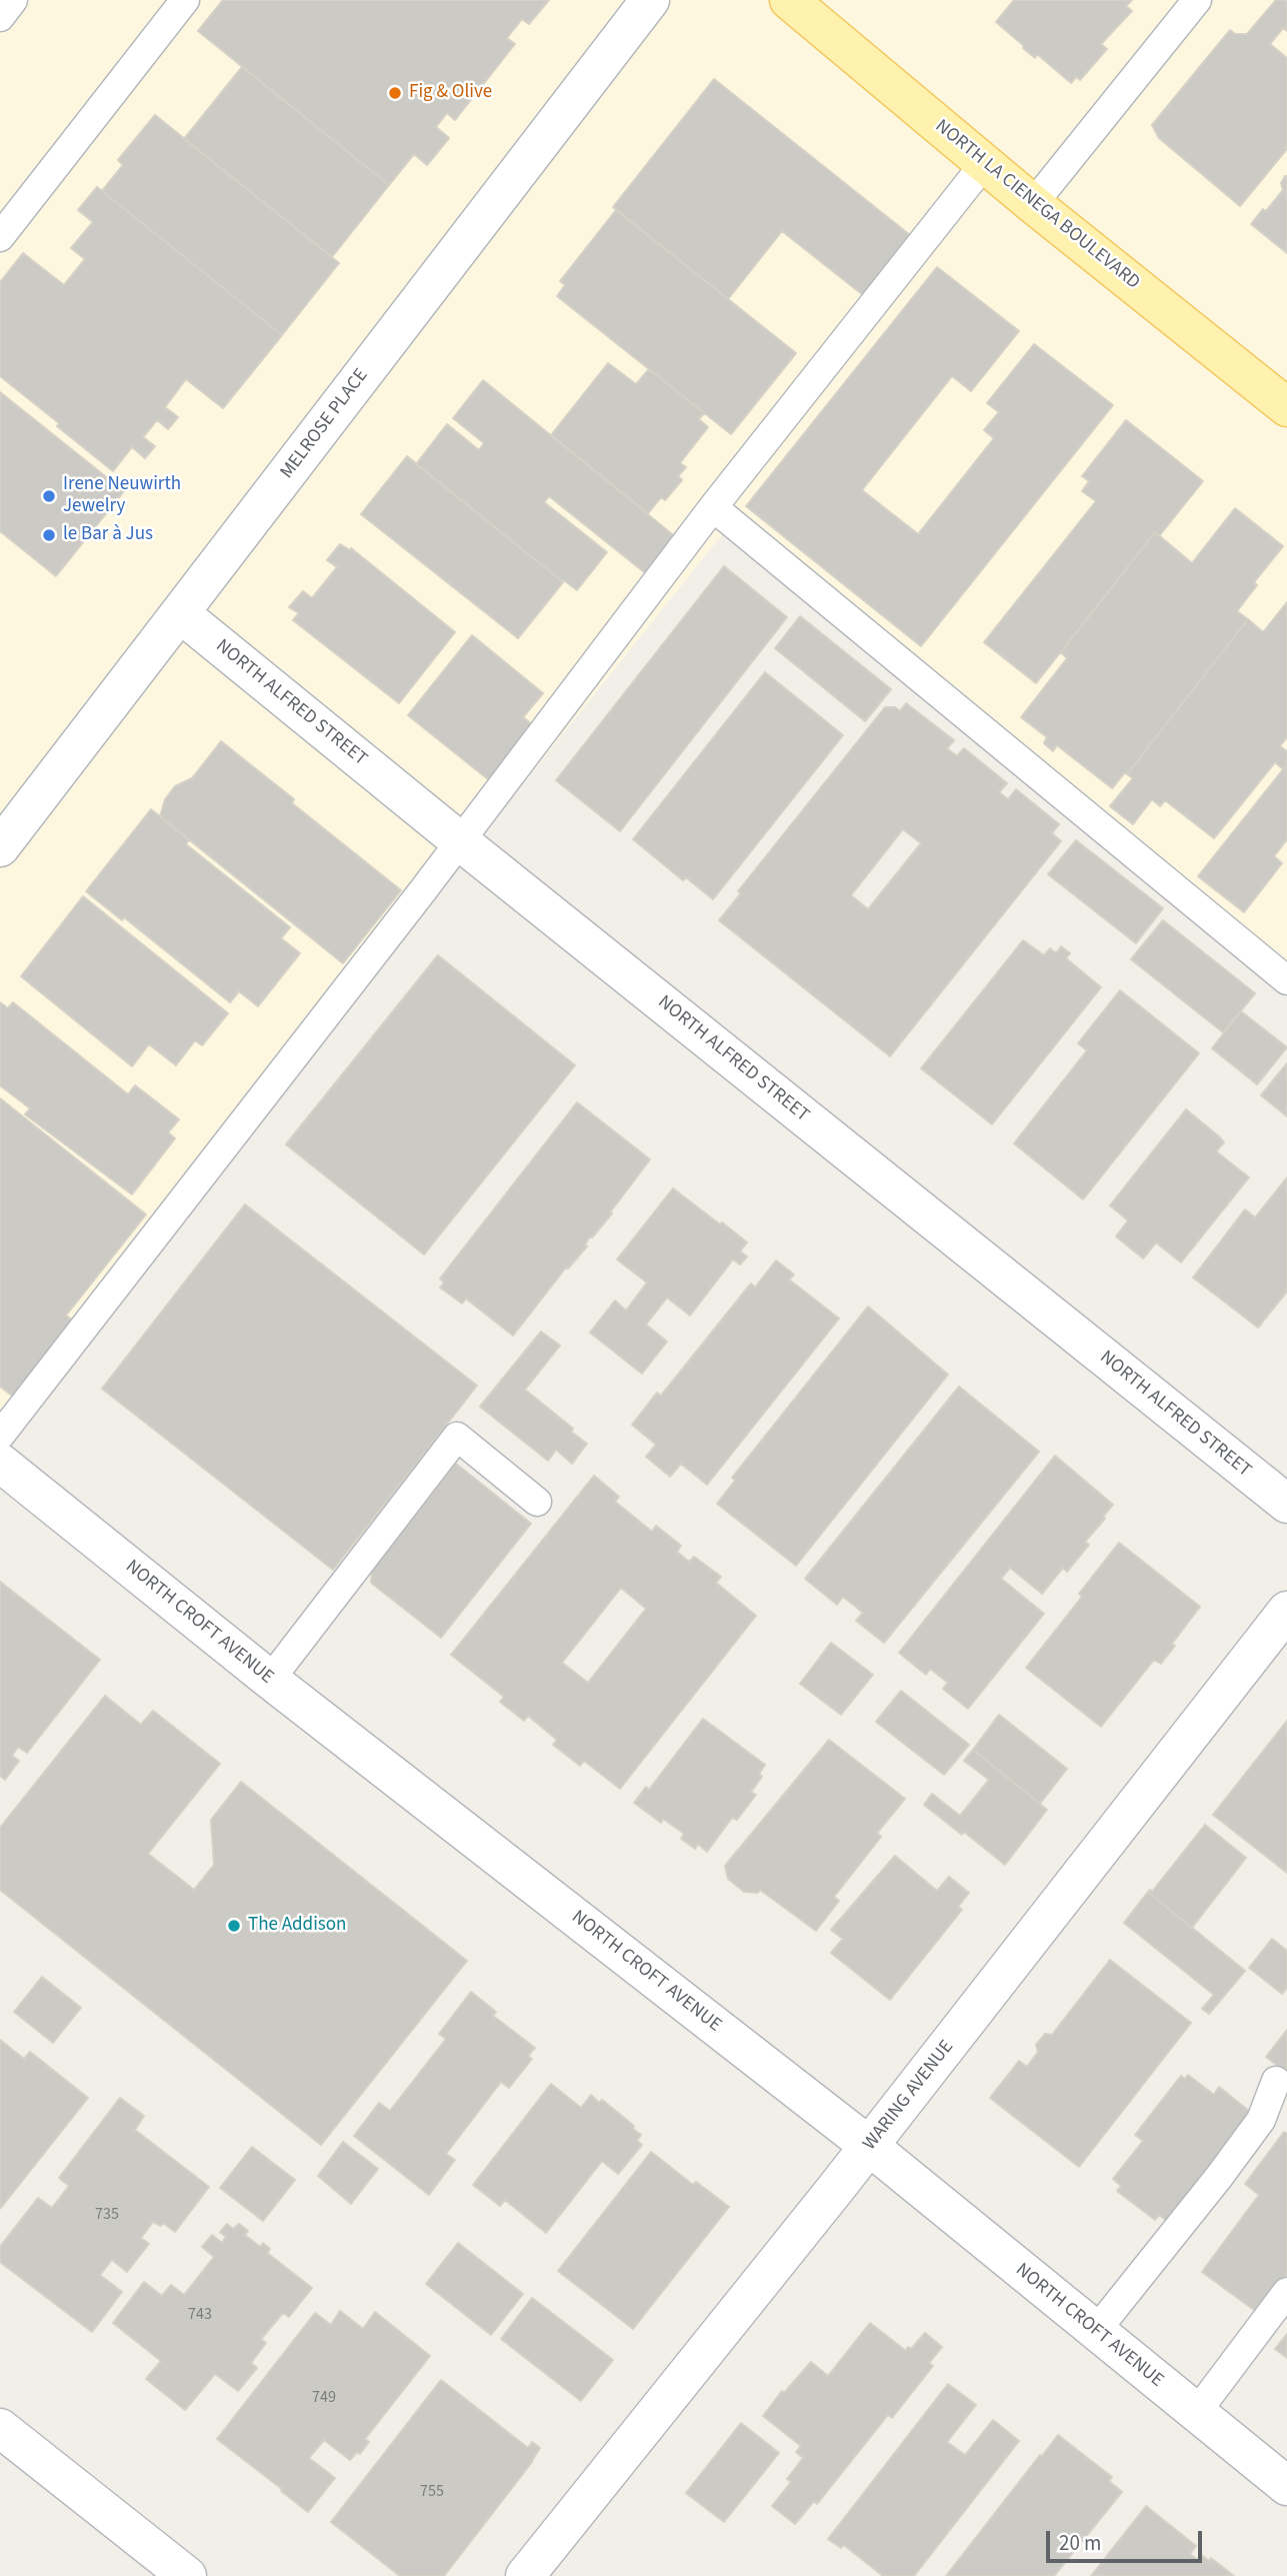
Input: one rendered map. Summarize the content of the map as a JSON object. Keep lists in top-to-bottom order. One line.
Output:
{"streets":{"main road":["NORTH LA CIENEGA BOULEVARD"],"street":["MELROSE PLACE","NORTH ALFRED STREET","NORTH CROFT AVENUE","WARING AVENUE"]},"crossings":[["MELROSE PLACE","NORTH ALFRED STREET"],["NORTH CROFT AVENUE","WARING AVENUE"]],"places":["Fig & Olive","Irene Neuwirth Jewelry","le Bar à Jus","The Addison"],"house_numbers":["735","743","749","755"],"scale_bar":"20 m"}
